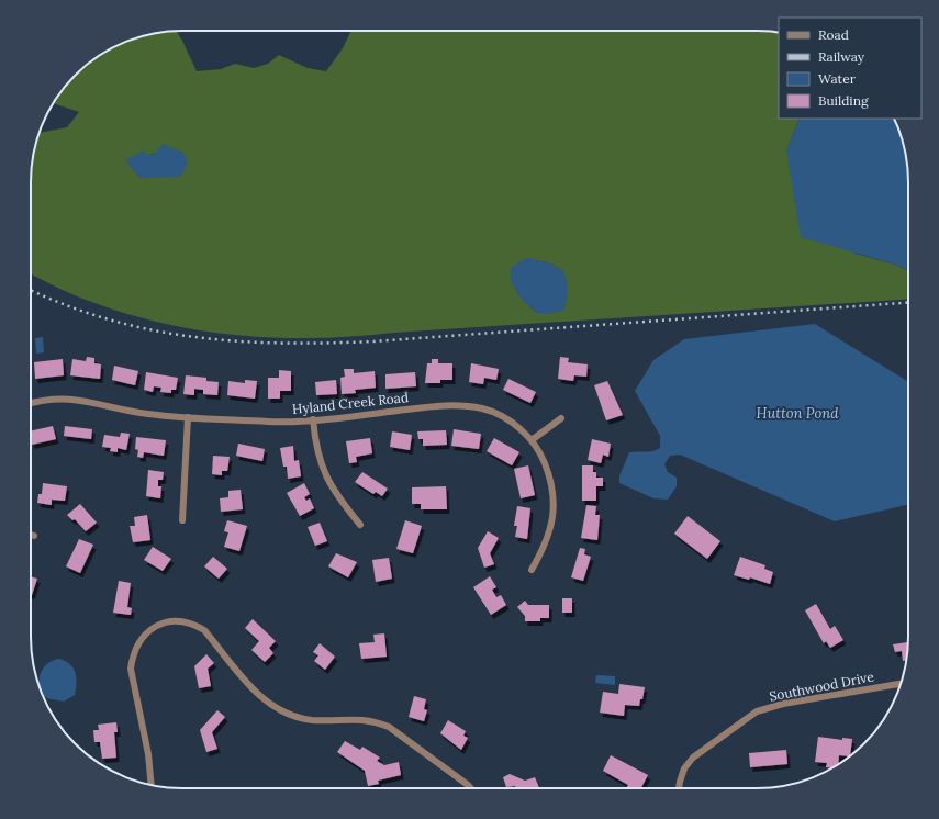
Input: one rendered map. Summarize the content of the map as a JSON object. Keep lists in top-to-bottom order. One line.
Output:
{"streets":{"street":["Hyland Creek Road","Southwood Drive"]},"water":["Hutton Pond"],"legend":["Road","Railway","Water","Building"]}
